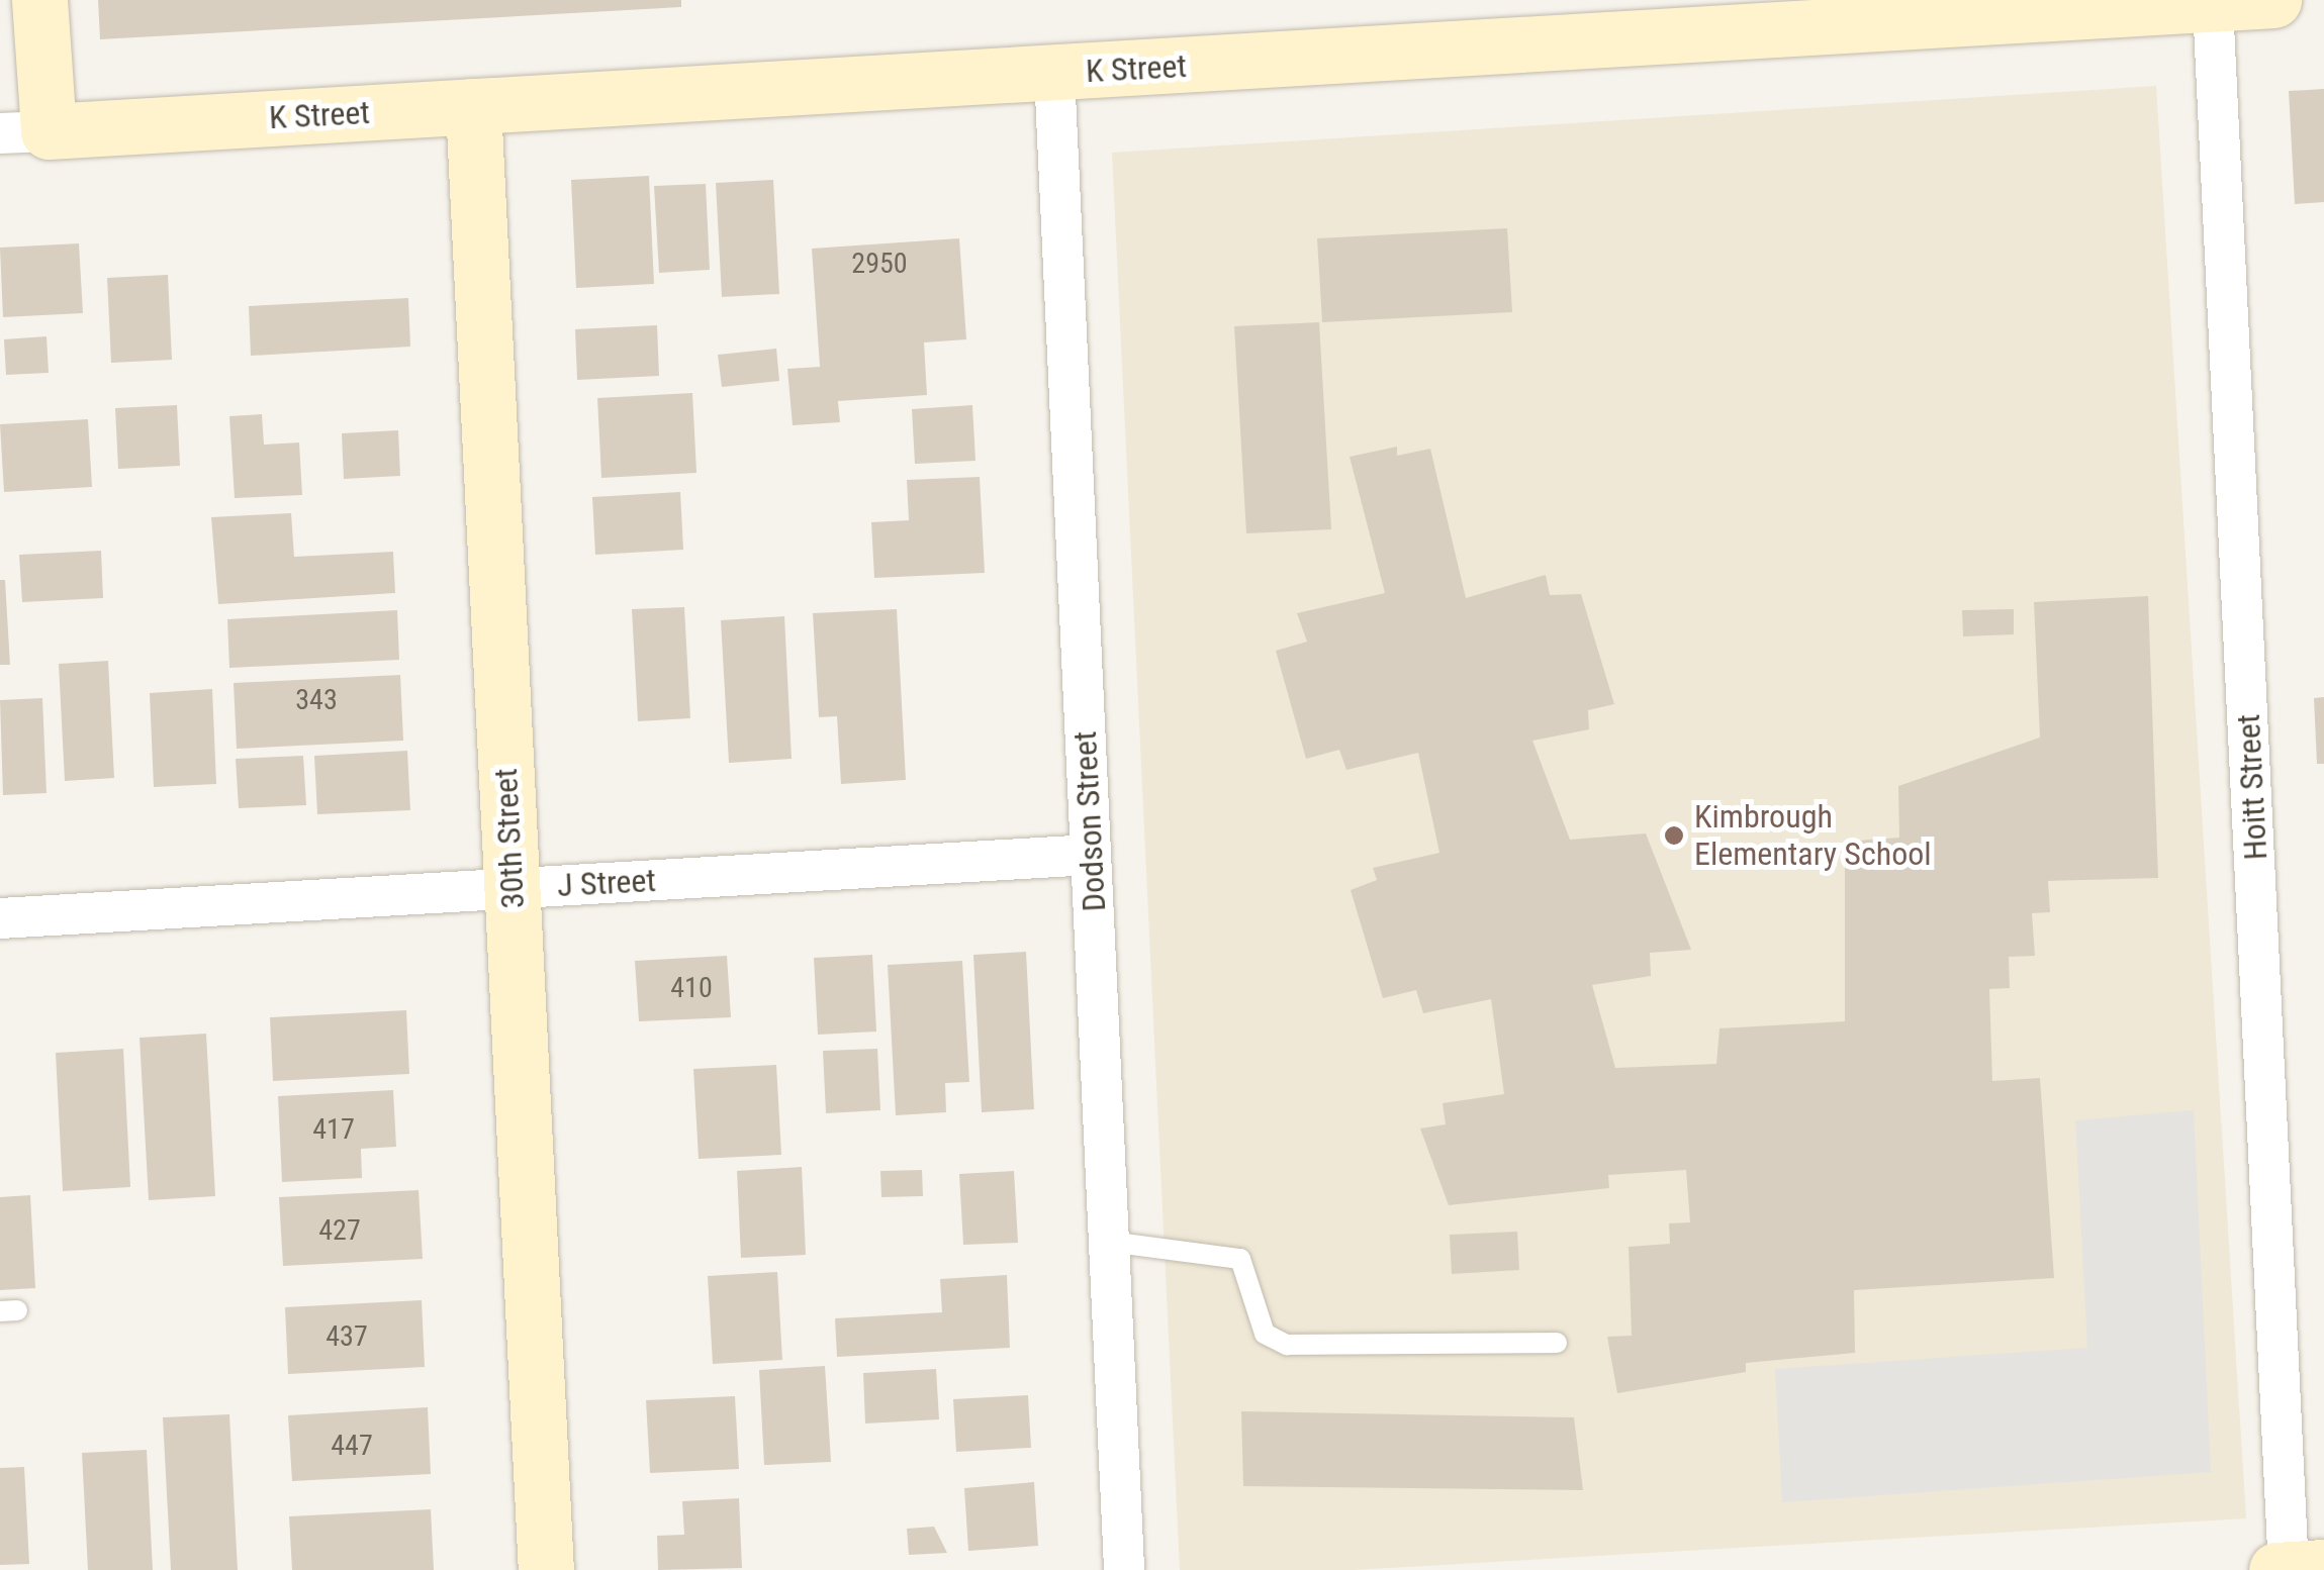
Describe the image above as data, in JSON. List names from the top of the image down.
{
  "streets": {
    "street": [
      "K Street",
      "Hoitt Street",
      "Dodson Street",
      "30th Street",
      "J Street"
    ]
  },
  "crossings": [
    ["K Street", "Hoitt Street"],
    ["K Street", "Dodson Street"],
    ["K Street", "30th Street"],
    ["Dodson Street", "J Street"],
    ["30th Street", "J Street"]
  ],
  "places": ["Kimbrough Elementary School"],
  "house_numbers": [
    "2950",
    "343",
    "410",
    "417",
    "427",
    "437",
    "447"
  ]
}
